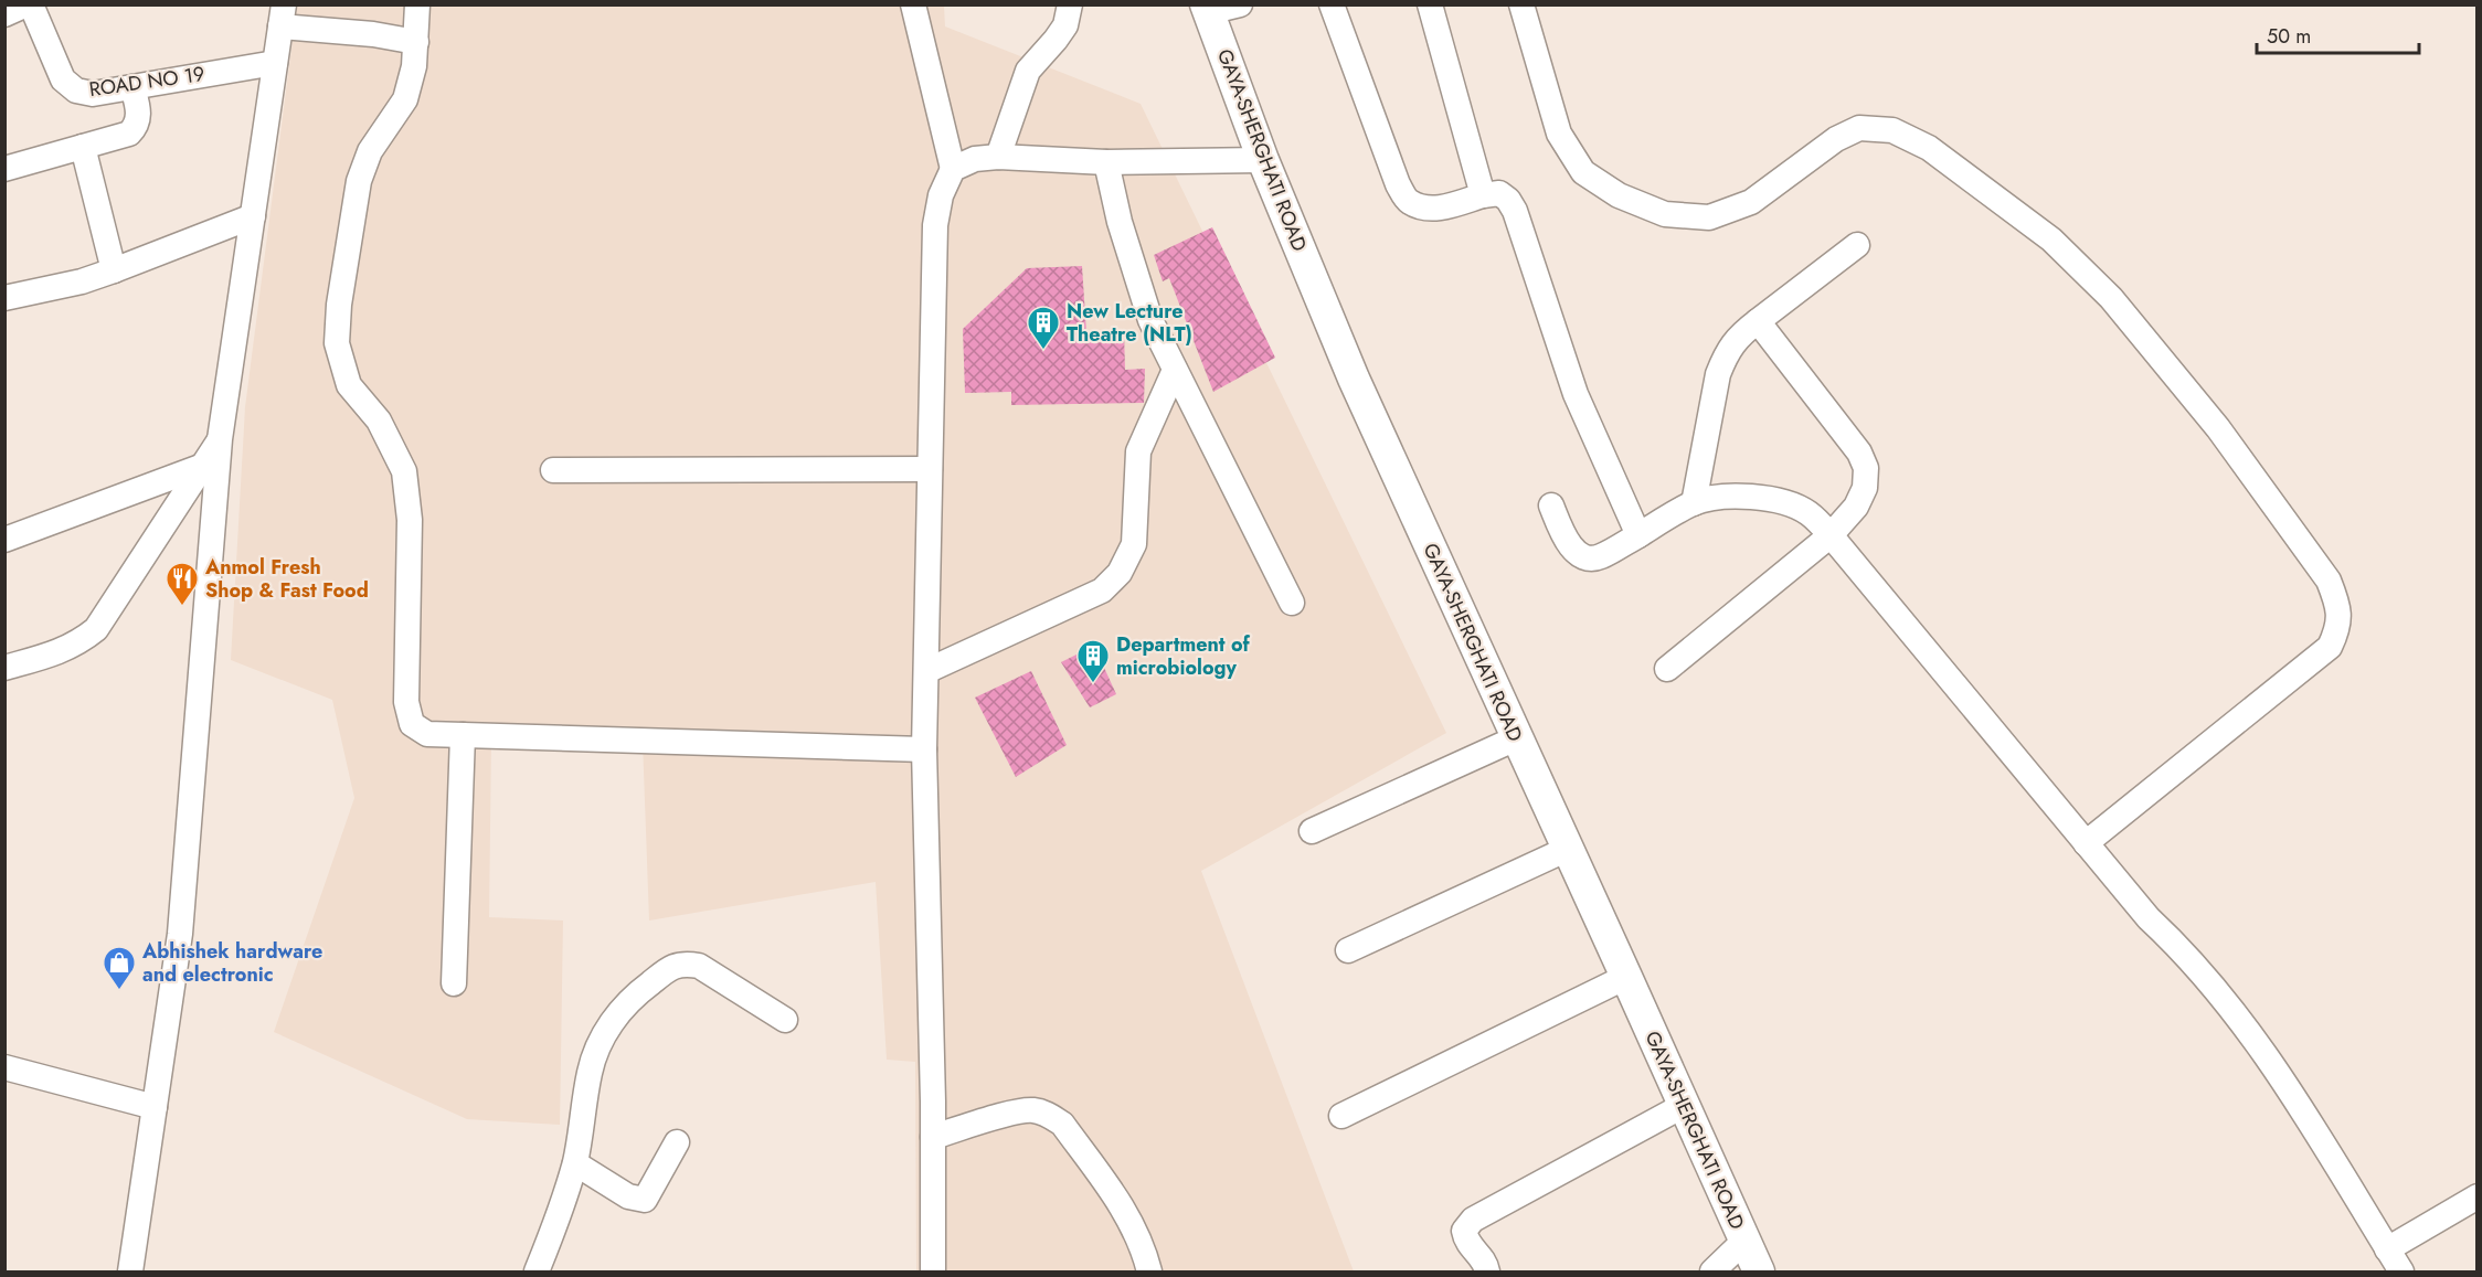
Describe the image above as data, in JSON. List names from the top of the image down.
{
  "streets": {
    "main road": ["GAYA-SHERGHATI ROAD"],
    "street": ["ROAD NO 19"]
  },
  "places": {
    "building": ["New Lecture Theatre (NLT)", "Department of microbiology"],
    "restaurant": ["Anmol Fresh Shop & Fast Food"],
    "shop": ["Abhishek hardware and electronic"]
  },
  "scale_bar": "50 m"
}
